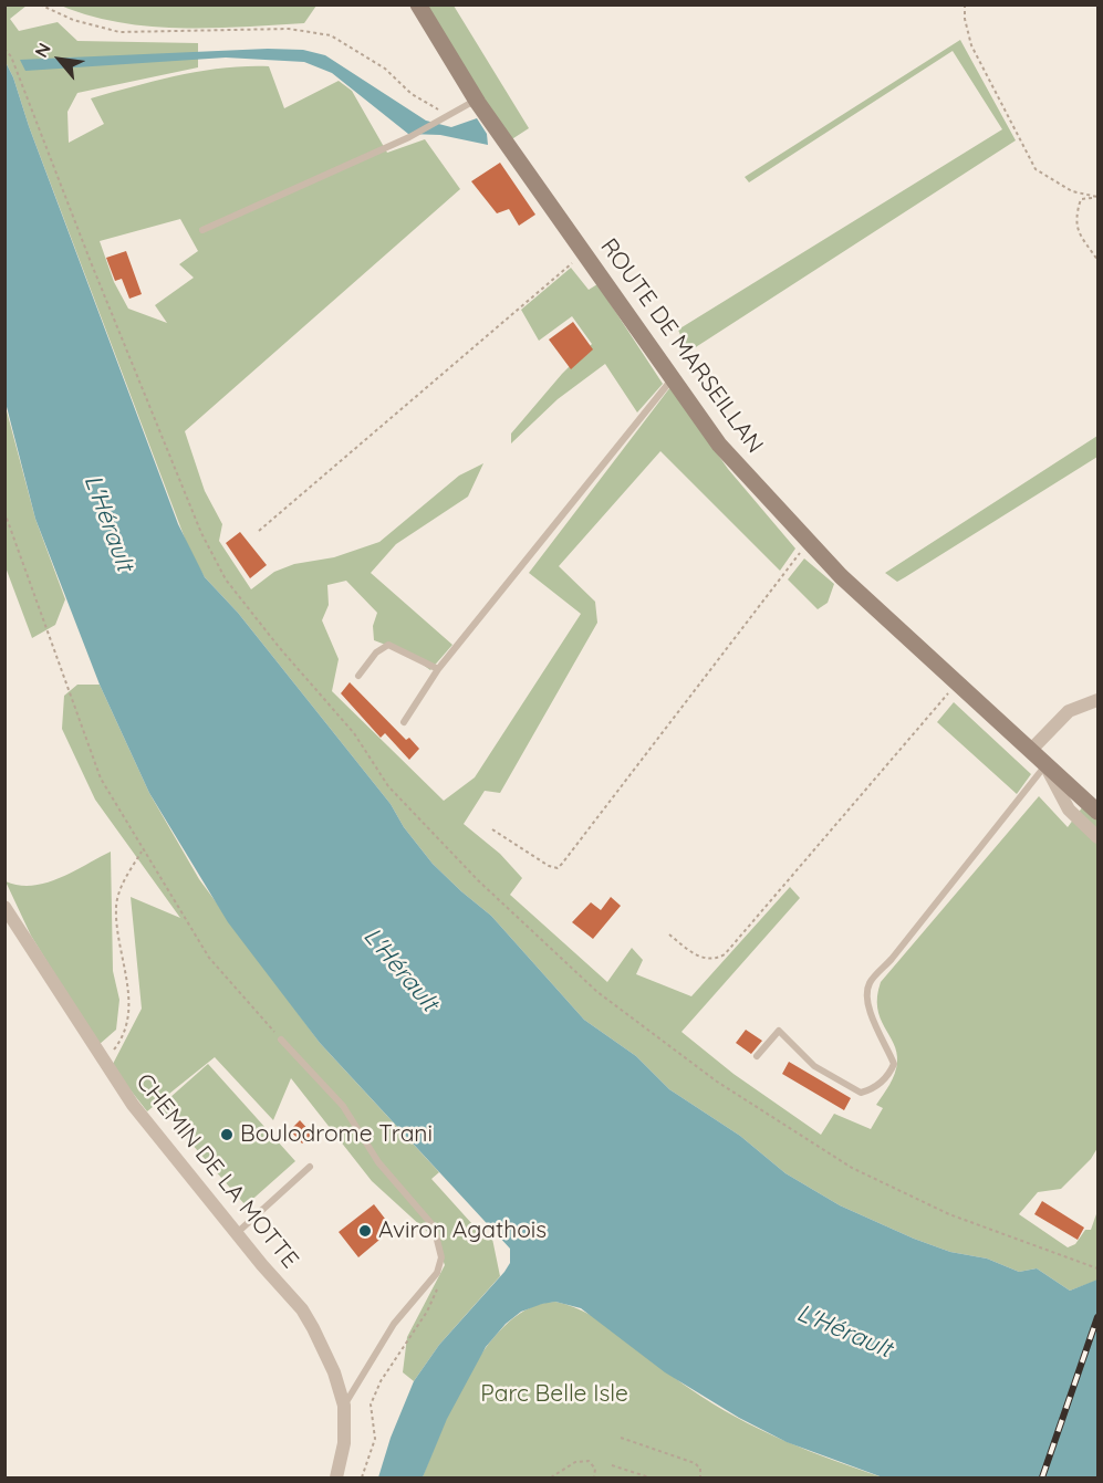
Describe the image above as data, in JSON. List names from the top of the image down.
{
  "streets": {
    "main road": ["ROUTE DE MARSEILLAN"],
    "street": ["CHEMIN DE LA MOTTE"]
  },
  "water": ["L'Hérault"],
  "parks": ["Parc Belle Isle"],
  "places": ["Boulodrome Trani", "Aviron Agathois"],
  "north": "top left"
}
